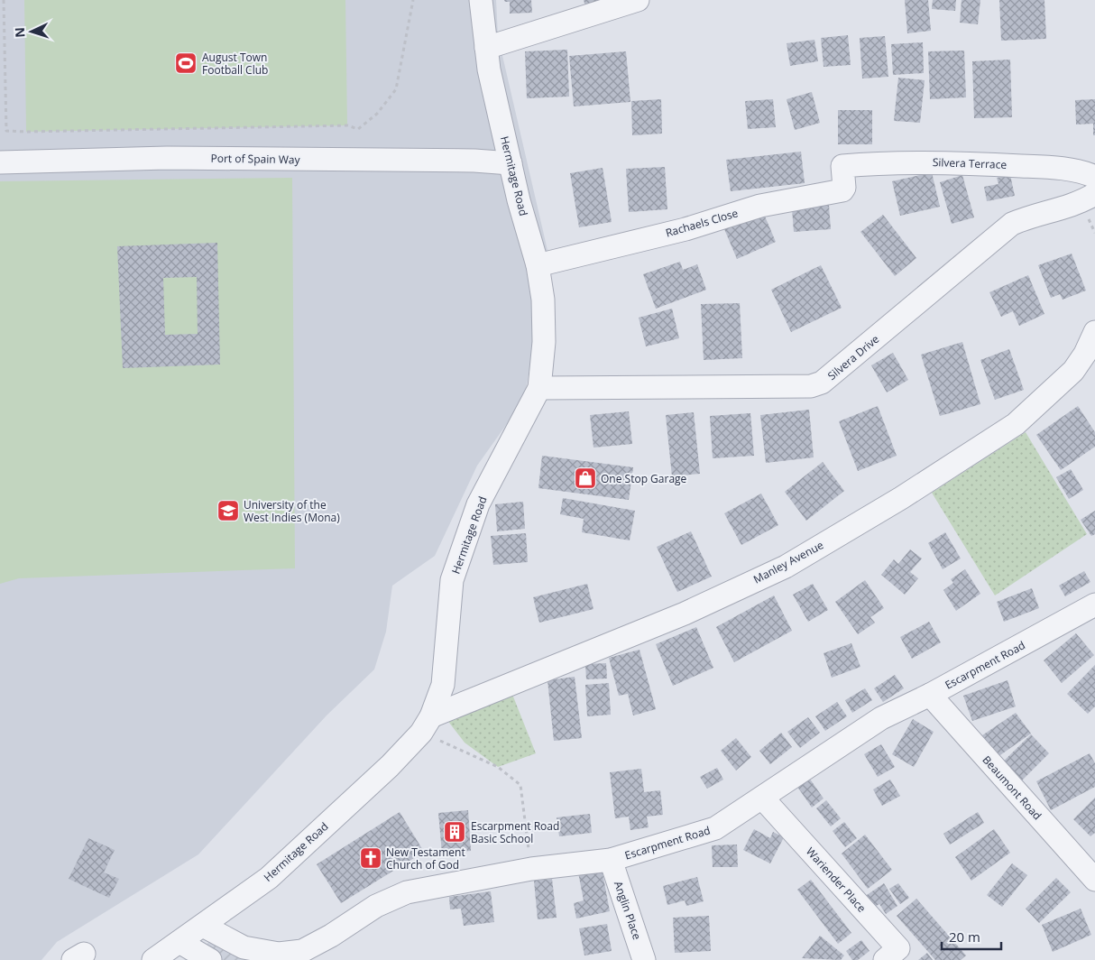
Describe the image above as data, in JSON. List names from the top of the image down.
{
  "streets": {
    "street": [
      "Port of Spain Way",
      "Silvera Terrace",
      "Hermitage Road",
      "Rachaels Close",
      "Silvera Drive",
      "Manley Avenue",
      "Escarpment Road",
      "Beaumont Road",
      "Wariender Place",
      "Anglin Place"
    ]
  },
  "crossings": [
    ["Port of Spain Way", "Hermitage Road"],
    ["Silvera Terrace", "Rachaels Close"],
    ["Hermitage Road", "Rachaels Close"],
    ["Hermitage Road", "Silvera Drive"],
    ["Hermitage Road", "Manley Avenue"],
    ["Hermitage Road", "Escarpment Road"],
    ["Escarpment Road", "Beaumont Road"],
    ["Escarpment Road", "Wariender Place"],
    ["Escarpment Road", "Anglin Place"]
  ],
  "places": {
    "sports": ["August Town Football Club"],
    "shop": ["One Stop Garage"],
    "school or university": ["University of the West Indies (Mona)"],
    "building": ["Escarpment Road Basic School"],
    "church": ["New Testament Church of God"]
  },
  "scale_bar": "20 m",
  "north": "left"
}
